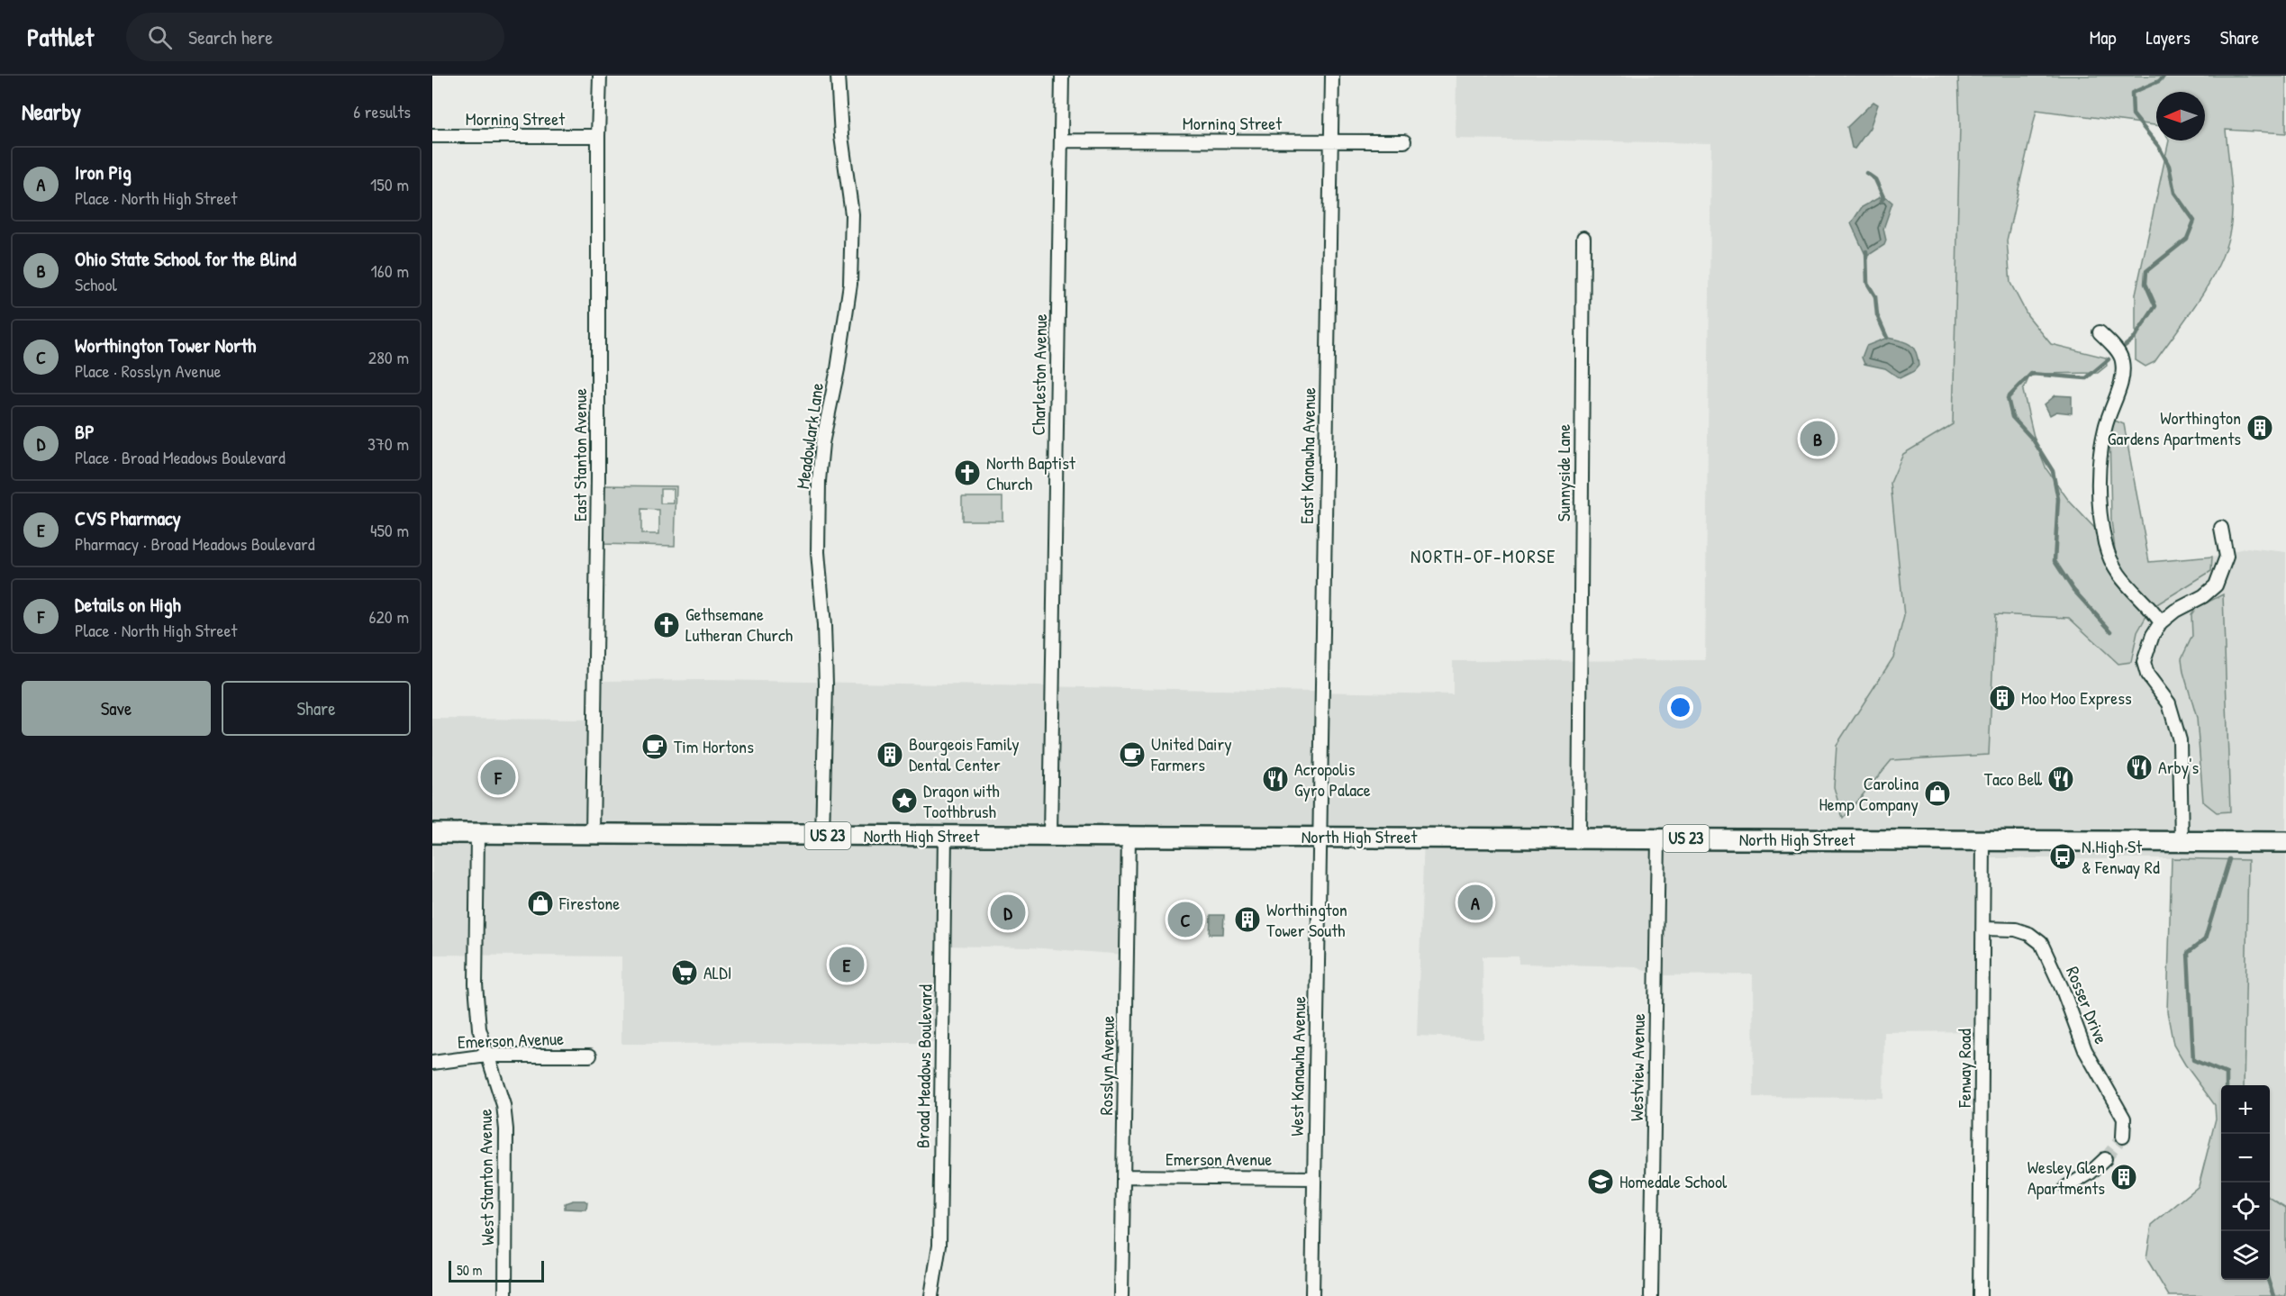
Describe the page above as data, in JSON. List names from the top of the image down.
{
  "streets": {
    "main road": ["US 23", "North High Street"],
    "street": [
      "Morning Street",
      "Charleston Avenue",
      "Meadowlark Lane",
      "East Stanton Avenue",
      "East Kanawha Avenue",
      "Sunnyside Lane",
      "Rosser Drive",
      "Emerson Avenue",
      "Rosslyn Avenue",
      "Broad Meadows Boulevard",
      "West Kanawha Avenue",
      "Westview Avenue",
      "Fenway Road",
      "West Stanton Avenue"
    ]
  },
  "crossings": [
    ["Morning Street", "Charleston Avenue"],
    ["Morning Street", "East Stanton Avenue"],
    ["Morning Street", "East Kanawha Avenue"],
    ["Charleston Avenue", "North High Street"],
    ["Meadowlark Lane", "North High Street"],
    ["East Stanton Avenue", "North High Street"],
    ["East Kanawha Avenue", "North High Street"],
    ["East Kanawha Avenue", "West Kanawha Avenue"],
    ["Sunnyside Lane", "North High Street"],
    ["North High Street", "Rosslyn Avenue"],
    ["North High Street", "Broad Meadows Boulevard"],
    ["North High Street", "West Kanawha Avenue"],
    ["North High Street", "Westview Avenue"],
    ["North High Street", "Fenway Road"],
    ["North High Street", "West Stanton Avenue"],
    ["Rosser Drive", "Fenway Road"],
    ["Emerson Avenue", "Rosslyn Avenue"],
    ["Emerson Avenue", "West Kanawha Avenue"],
    ["Emerson Avenue", "West Stanton Avenue"]
  ],
  "districts": ["NORTH-OF-MORSE"],
  "places": {
    "building": [
      "Worthington Gardens Apartments",
      "Moo Moo Express",
      "Bourgeois Family Dental Center",
      "Worthington Tower South",
      "Wesley Glen Apartments"
    ],
    "church": ["North Baptist Church", "Gethsemane Lutheran Church"],
    "cafe": ["Tim Hortons", "United Dairy Farmers"],
    "restaurant": ["Arby's", "Acropolis Gyro Palace", "Taco Bell"],
    "shop": ["Carolina Hemp Company", "Firestone"],
    "place": ["Dragon with Toothbrush"],
    "bus stop": ["N High St & Fenway Rd"],
    "supermarket": ["ALDI"],
    "school or university": ["Homedale School"]
  },
  "scale_bar": "50 m",
  "north": "left",
  "page": {
    "header": "Pathlet",
    "search": "Search here",
    "nav": ["Map", "Layers", "Share"],
    "heading": ["Nearby", "6 results"],
    "list": [
      {
        "mark": "A",
        "name": "Iron Pig",
        "note": "Place · North High Street",
        "value": "150 m"
      },
      {
        "mark": "B",
        "name": "Ohio State School for the Blind",
        "note": "School",
        "value": "160 m"
      },
      {
        "mark": "C",
        "name": "Worthington Tower North",
        "note": "Place · Rosslyn Avenue",
        "value": "280 m"
      },
      {
        "mark": "D",
        "name": "BP",
        "note": "Place · Broad Meadows Boulevard",
        "value": "370 m"
      },
      {
        "mark": "E",
        "name": "CVS Pharmacy",
        "note": "Pharmacy · Broad Meadows Boulevard",
        "value": "450 m"
      },
      {
        "mark": "F",
        "name": "Details on High",
        "note": "Place · North High Street",
        "value": "620 m"
      }
    ],
    "pins": [
      "B",
      "F",
      "A",
      "D",
      "C",
      "E"
    ],
    "buttons": ["Save", "Share"],
    "map_buttons": ["+", "−"],
    "scale": "50 m"
  }
}
